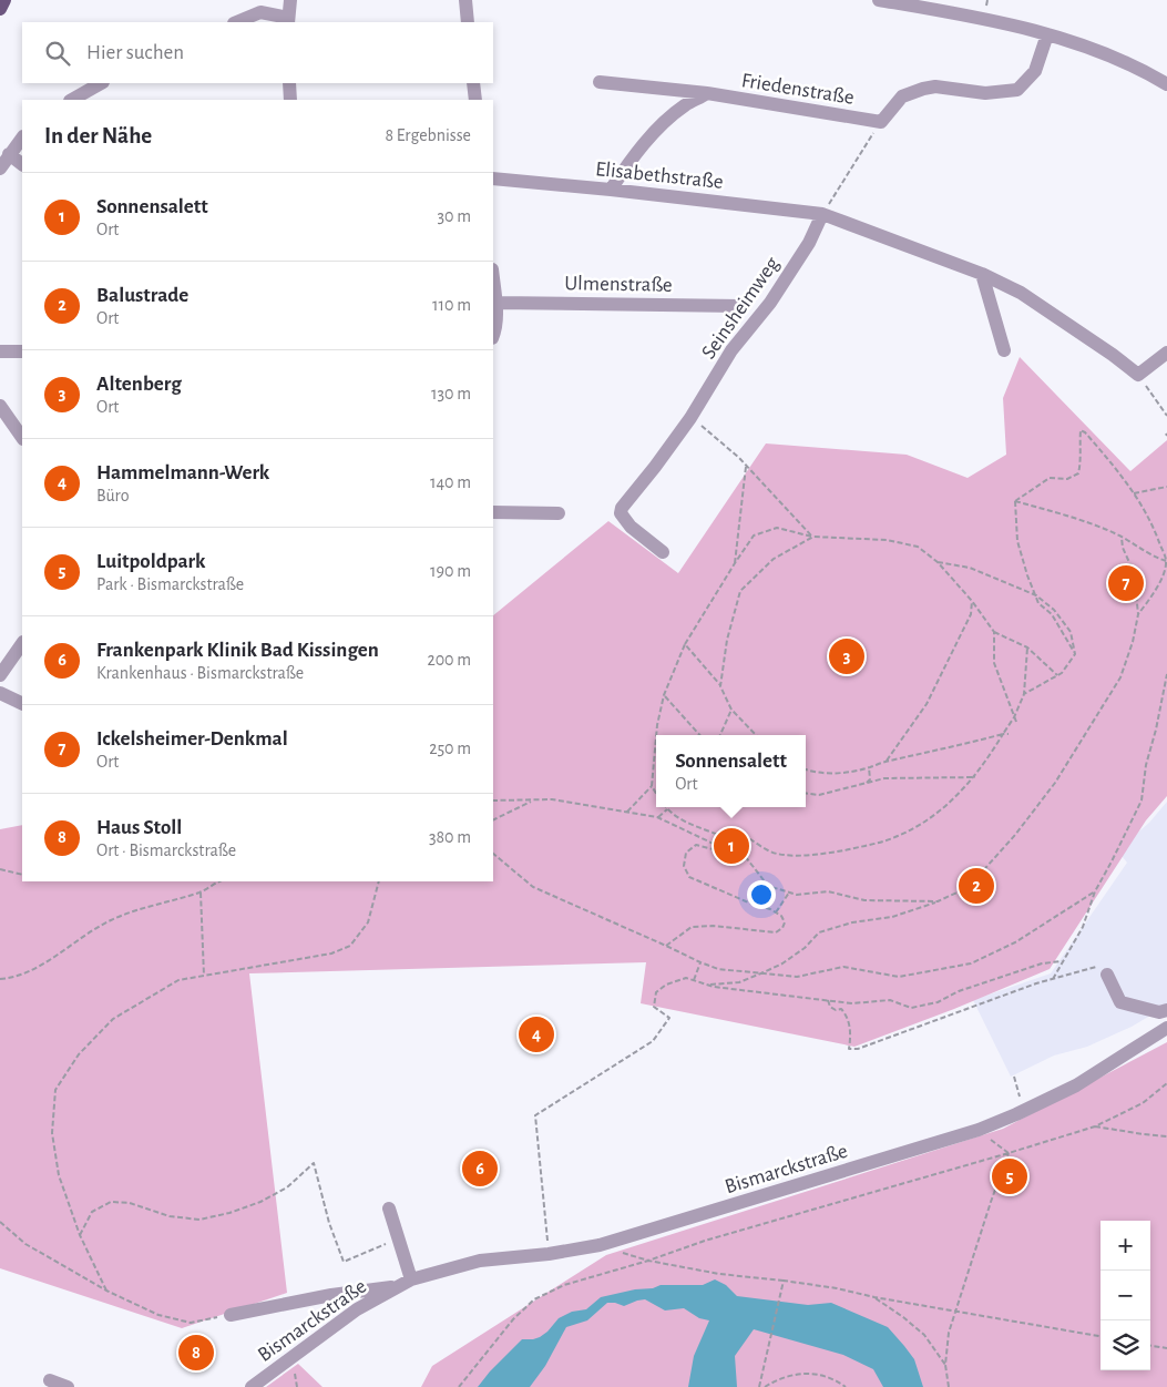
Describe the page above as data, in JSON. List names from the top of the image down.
{
  "streets": {
    "street": [
      "Friedenstraße",
      "Elisabethstraße",
      "Ulmenstraße",
      "Seinsheimweg",
      "Bismarckstraße"
    ]
  },
  "crossings": [
    ["Elisabethstraße", "Seinsheimweg"]
  ],
  "page": {
    "search": "Hier suchen",
    "heading": ["In der Nähe", "8 Ergebnisse"],
    "list": [
      {
        "mark": "1",
        "name": "Sonnensalett",
        "note": "Ort",
        "value": "30 m"
      },
      {
        "mark": "2",
        "name": "Balustrade",
        "note": "Ort",
        "value": "110 m"
      },
      {
        "mark": "3",
        "name": "Altenberg",
        "note": "Ort",
        "value": "130 m"
      },
      {
        "mark": "4",
        "name": "Hammelmann-Werk",
        "note": "Büro",
        "value": "140 m"
      },
      {
        "mark": "5",
        "name": "Luitpoldpark",
        "note": "Park · Bismarckstraße",
        "value": "190 m"
      },
      {
        "mark": "6",
        "name": "Frankenpark Klinik Bad Kissingen",
        "note": "Krankenhaus · Bismarckstraße",
        "value": "200 m"
      },
      {
        "mark": "7",
        "name": "Ickelsheimer-Denkmal",
        "note": "Ort",
        "value": "250 m"
      },
      {
        "mark": "8",
        "name": "Haus Stoll",
        "note": "Ort · Bismarckstraße",
        "value": "380 m"
      }
    ],
    "pins": [
      "7",
      "3",
      "1",
      "2",
      "4",
      "6",
      "5",
      "8"
    ],
    "popup": ["Sonnensalett", "Ort"],
    "map_buttons": ["+", "−"]
  }
}
